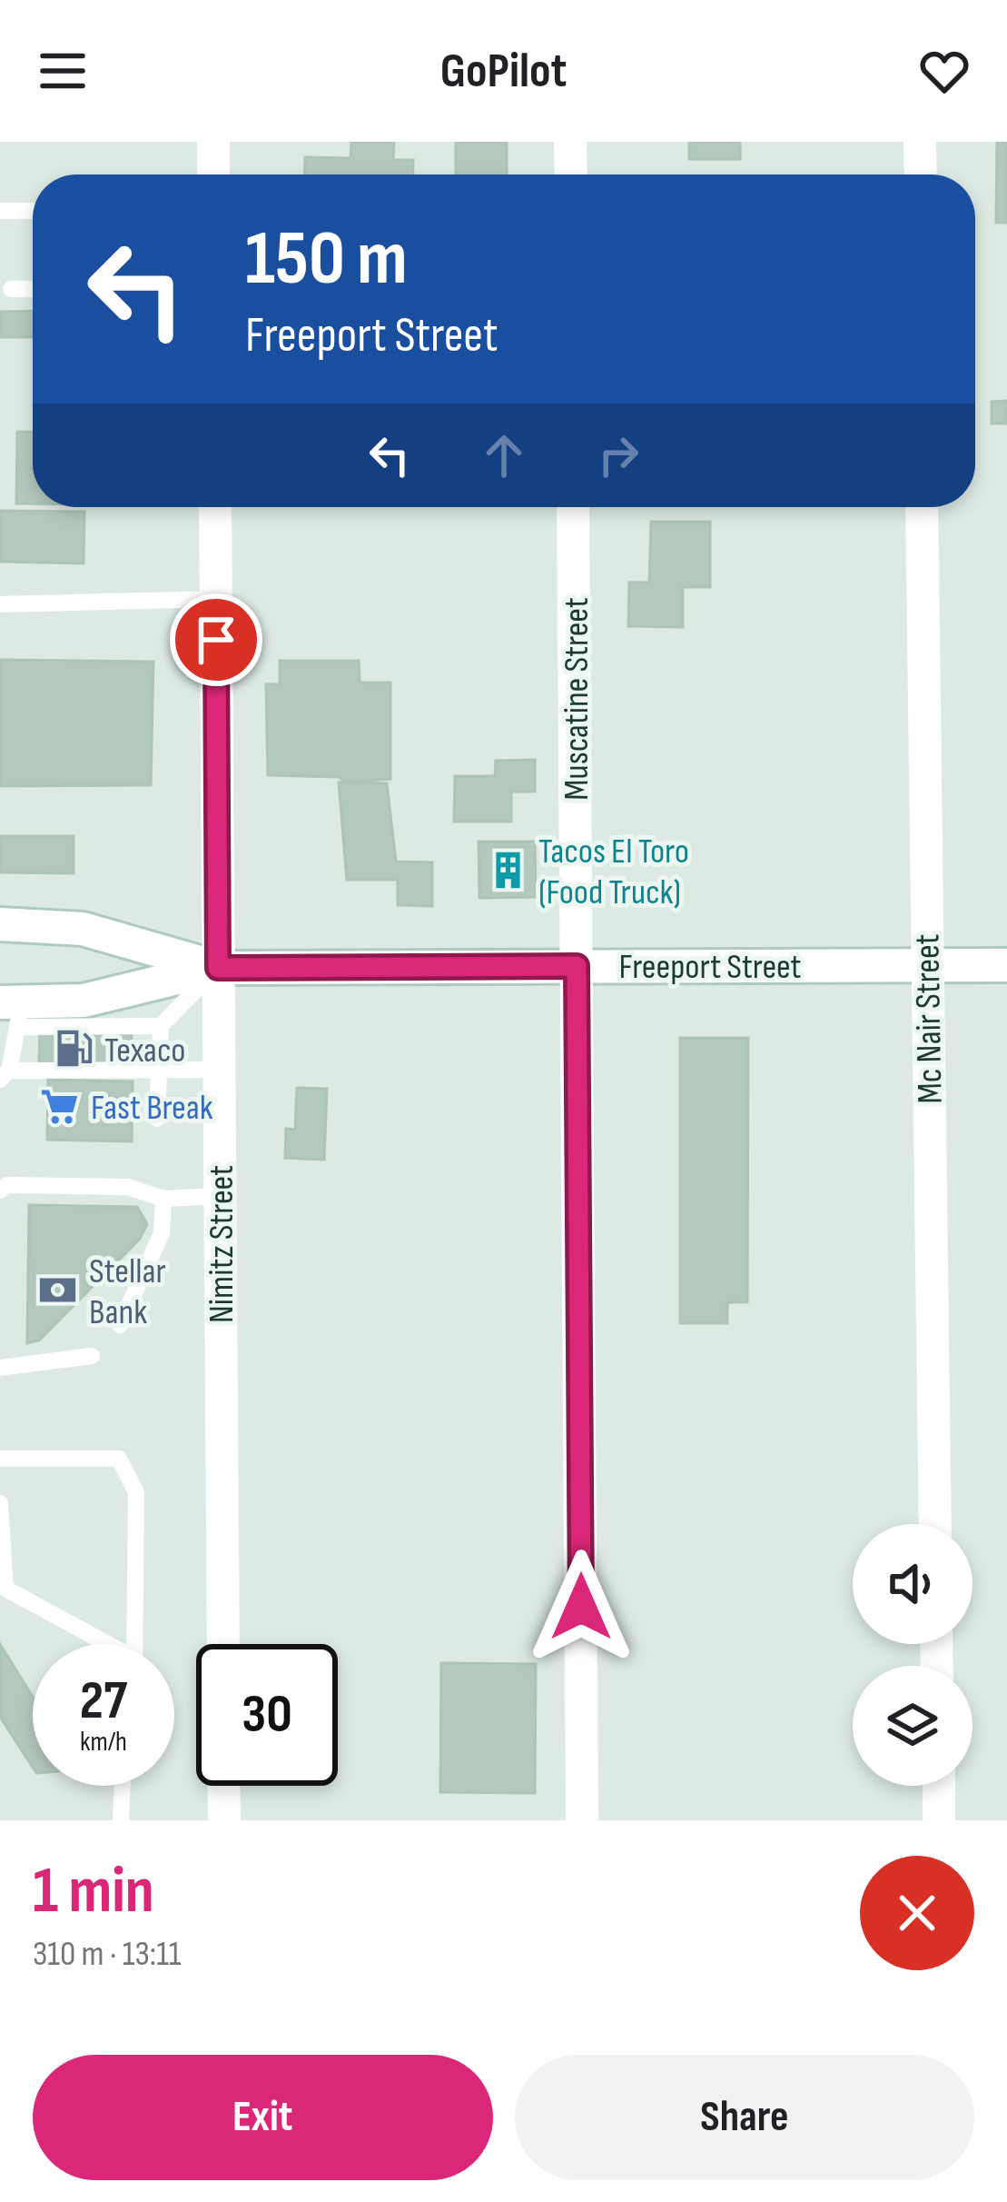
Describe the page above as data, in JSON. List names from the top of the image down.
{
  "streets": {
    "street": [
      "Muscatine Street",
      "Freeport Street",
      "Mc Nair Street",
      "Nimitz Street"
    ]
  },
  "crossings": [
    ["Muscatine Street", "Freeport Street"],
    ["Freeport Street", "Mc Nair Street"],
    ["Freeport Street", "Nimitz Street"]
  ],
  "places": {
    "building": ["Tacos El Toro (Food Truck)"],
    "fuel station": ["Texaco"],
    "supermarket": ["Fast Break"],
    "bank": ["Stellar Bank"]
  },
  "page": {
    "header": "GoPilot",
    "turn": ["150 m", "Freeport Street"],
    "speed": "27 km/h",
    "limit": "30",
    "heading": ["1 min", "310 m · 13:11"],
    "buttons": ["Exit", "Share"]
  }
}
